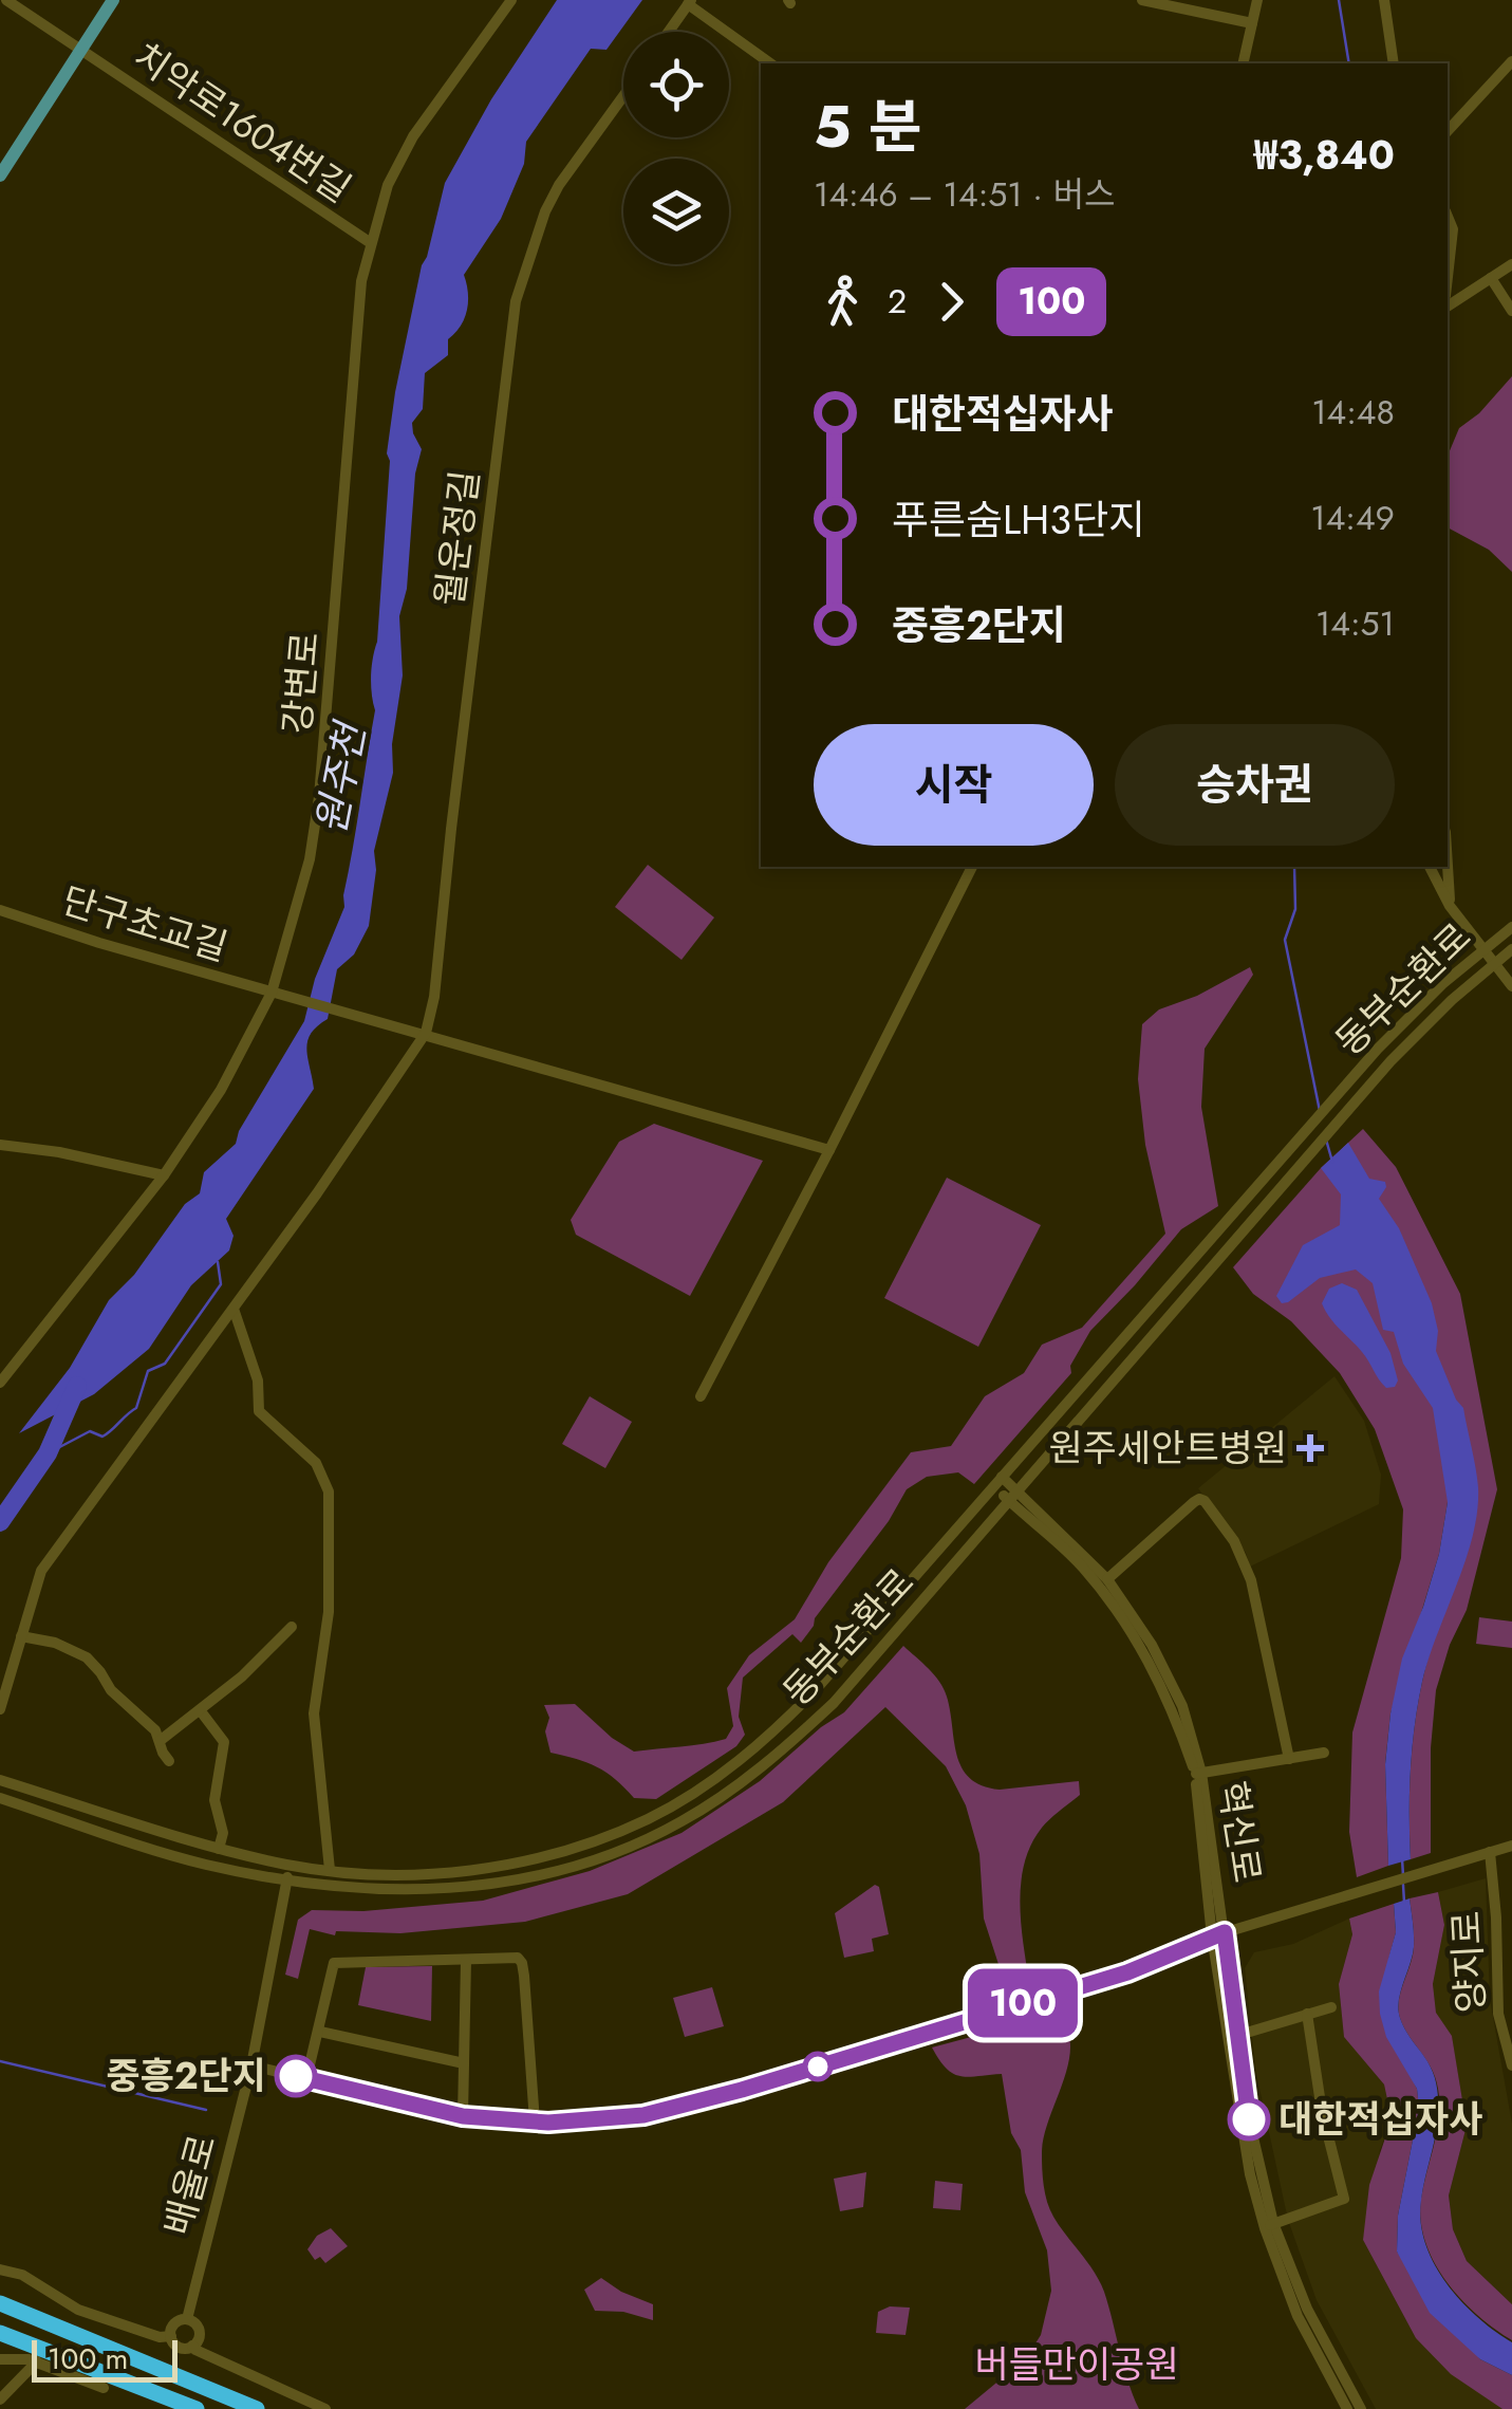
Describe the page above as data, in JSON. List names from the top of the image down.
{
  "streets": {
    "street": [
      "치악로1604번길",
      "월운정길",
      "강변로",
      "단구초교길",
      "동부순환로",
      "혁신로",
      "양지로",
      "배울로"
    ]
  },
  "crossings": [
    ["치악로1604번길", "강변로"],
    ["강변로", "단구초교길"],
    ["동부순환로", "혁신로"],
    ["동부순환로", "배울로"]
  ],
  "water": ["원주천"],
  "parks": ["버들만이공원"],
  "places": {
    "health": ["원주세안트병원"],
    "other": ["중흥2단지", "대한적십자사"]
  },
  "lines": ["bus line 100"],
  "scale_bar": "100 m",
  "page": {
    "on_map": "100",
    "heading": ["5 분", "14:46 – 14:51 · 버스", "₩3,840"],
    "legs": ["2", "100"],
    "list": [
      {
        "name": "대한적십자사",
        "value": "14:48"
      },
      {
        "name": "푸른숨LH3단지",
        "value": "14:49"
      },
      {
        "name": "중흥2단지",
        "value": "14:51"
      }
    ],
    "buttons": ["시작", "승차권"],
    "scale": "100 m"
  }
}
